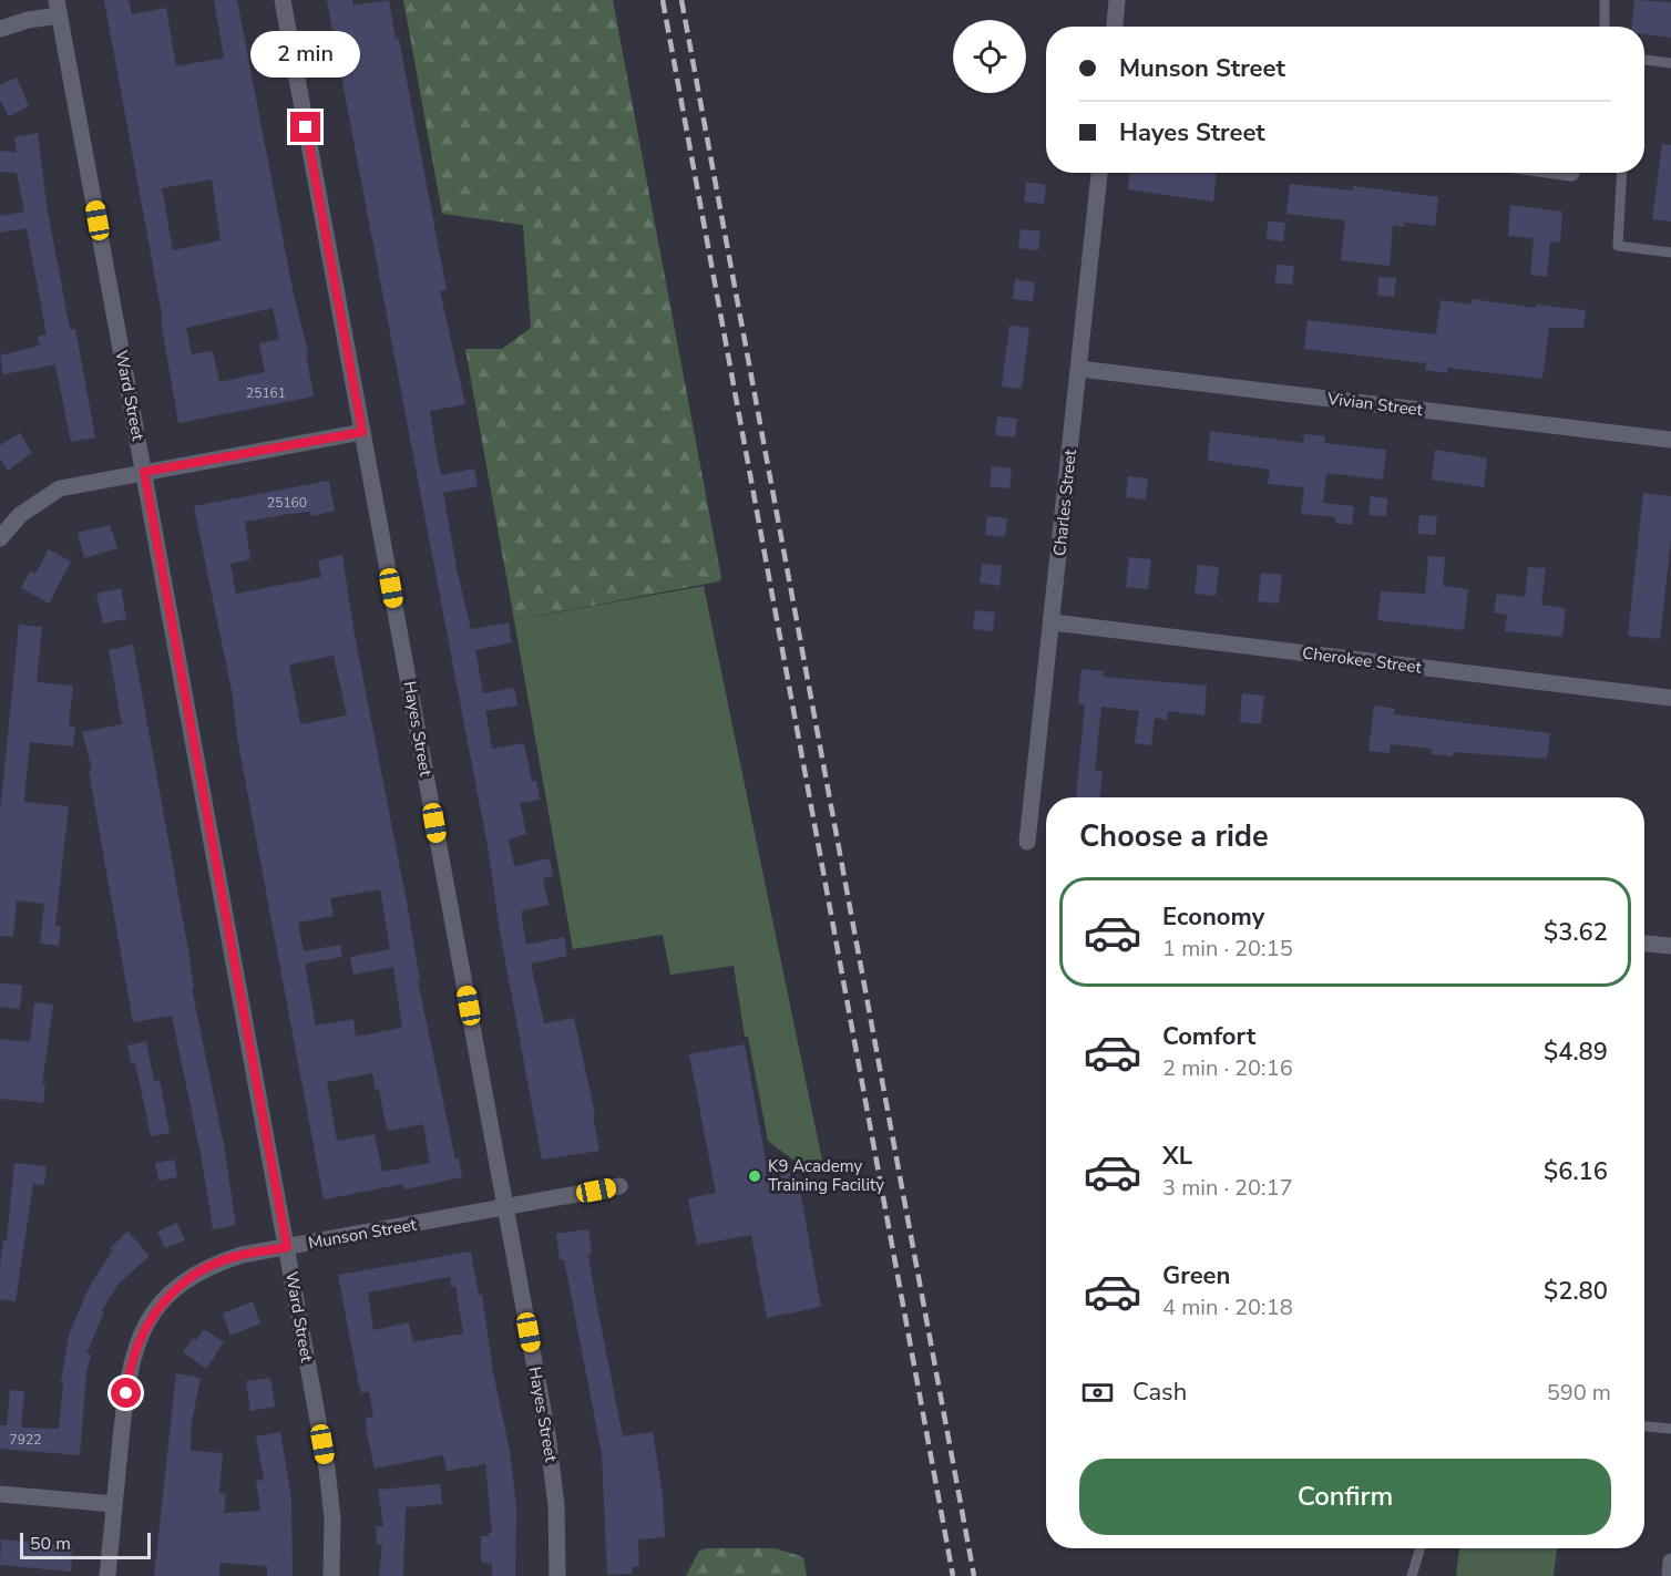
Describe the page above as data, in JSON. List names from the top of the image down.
{
  "streets": {
    "street": [
      "Ward Street",
      "Vivian Street",
      "Charles Street",
      "Cherokee Street",
      "Hayes Street",
      "Munson Street"
    ]
  },
  "crossings": [
    ["Ward Street", "Munson Street"],
    ["Vivian Street", "Charles Street"],
    ["Charles Street", "Cherokee Street"],
    ["Hayes Street", "Munson Street"]
  ],
  "places": ["K9 Academy Training Facility"],
  "house_numbers": ["25161", "25160", "7922"],
  "scale_bar": "50 m",
  "page": {
    "banner": ["Munson Street", "Hayes Street"],
    "bubble": "2 min",
    "heading": "Choose a ride",
    "list": [
      {
        "name": "Economy",
        "note": "1 min · 20:15",
        "value": "$3.62"
      },
      {
        "name": "Comfort",
        "note": "2 min · 20:16",
        "value": "$4.89"
      },
      {
        "name": "XL",
        "note": "3 min · 20:17",
        "value": "$6.16"
      },
      {
        "name": "Green",
        "note": "4 min · 20:18",
        "value": "$2.80"
      }
    ],
    "pay": ["Cash", "590 m"],
    "buttons": "Confirm",
    "scale": "50 m"
  }
}
